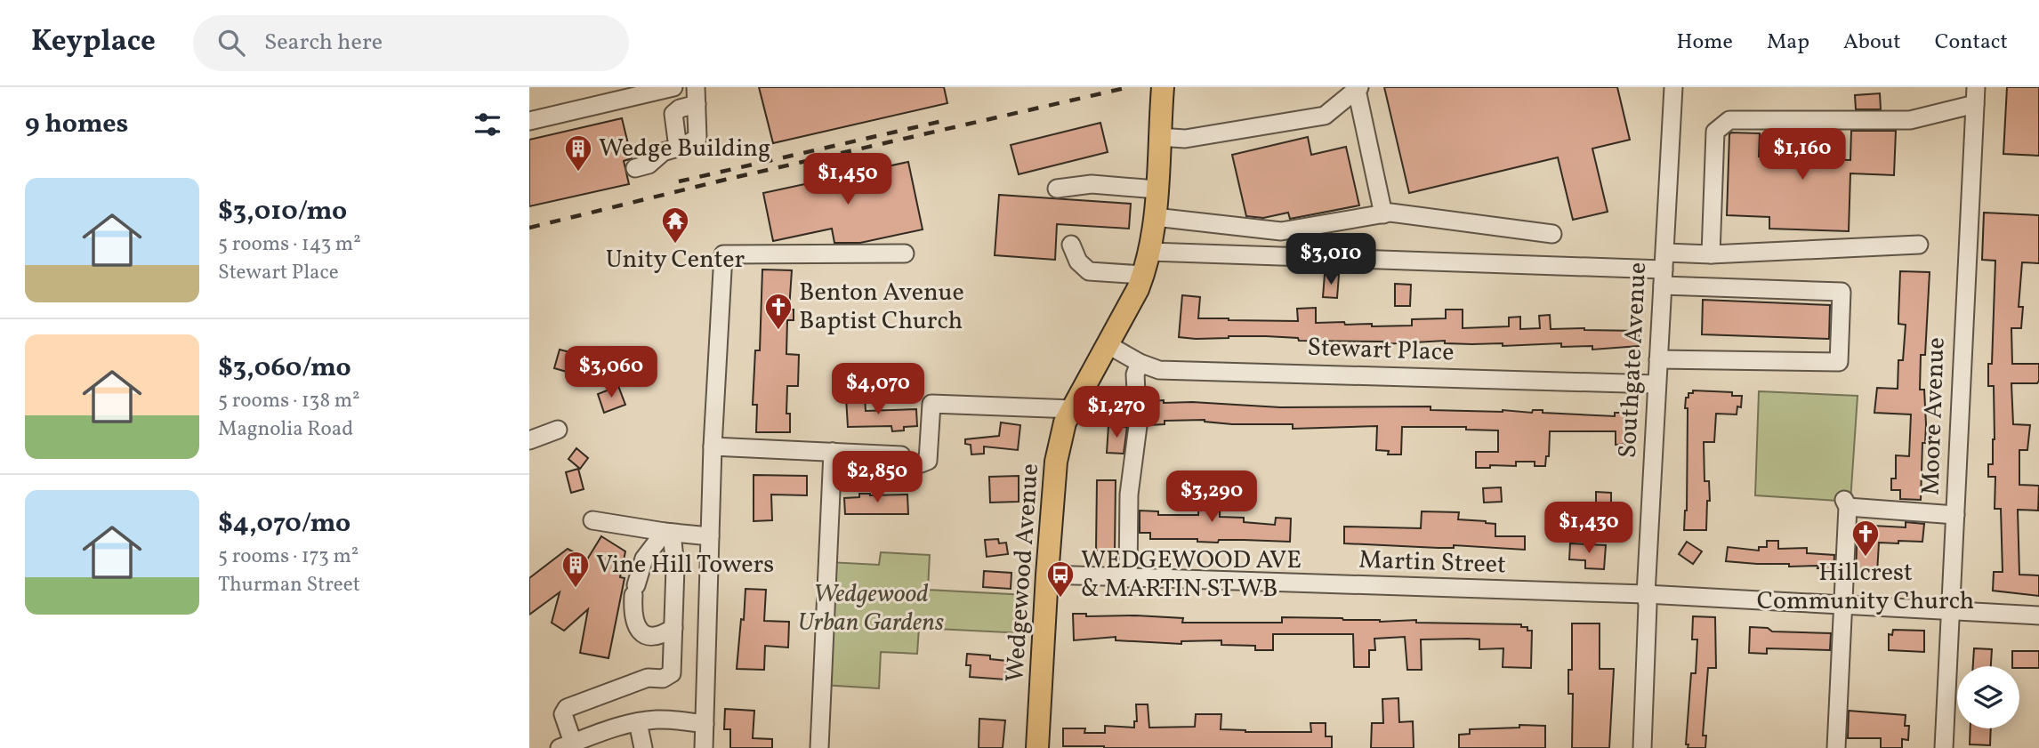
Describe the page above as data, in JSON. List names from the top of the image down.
{
  "streets": {
    "main road": ["Wedgewood Avenue"],
    "street": [
      "Stewart Place",
      "Southgate Avenue",
      "Moore Avenue",
      "Martin Street"
    ]
  },
  "crossings": [
    ["Stewart Place", "Southgate Avenue"],
    ["Stewart Place", "Wedgewood Avenue"],
    ["Southgate Avenue", "Martin Street"],
    ["Moore Avenue", "Martin Street"],
    ["Martin Street", "Wedgewood Avenue"]
  ],
  "parks": ["Wedgewood Urban Gardens"],
  "places": {
    "building": ["Wedge Building", "Vine Hill Towers"],
    "temple": ["Unity Center"],
    "church": ["Benton Avenue Baptist Church", "Hillcrest Community Church"],
    "bus stop": ["WEDGEWOOD AVE & MARTIN ST WB"]
  },
  "page": {
    "header": "Keyplace",
    "search": "Search here",
    "nav": [
      "Home",
      "Map",
      "About",
      "Contact"
    ],
    "heading": "9 homes",
    "price": [
      "$1,160",
      "$1,450",
      "$3,010",
      "$3,060",
      "$4,070",
      "$1,270",
      "$2,850",
      "$3,290",
      "$1,430"
    ],
    "list": [
      {
        "name": "$3,010/mo",
        "note": "5 rooms · 143 m² · Stewart Place"
      },
      {
        "name": "$3,060/mo",
        "note": "5 rooms · 138 m² · Magnolia Road"
      },
      {
        "name": "$4,070/mo",
        "note": "5 rooms · 173 m² · Thurman Street"
      }
    ]
  }
}
